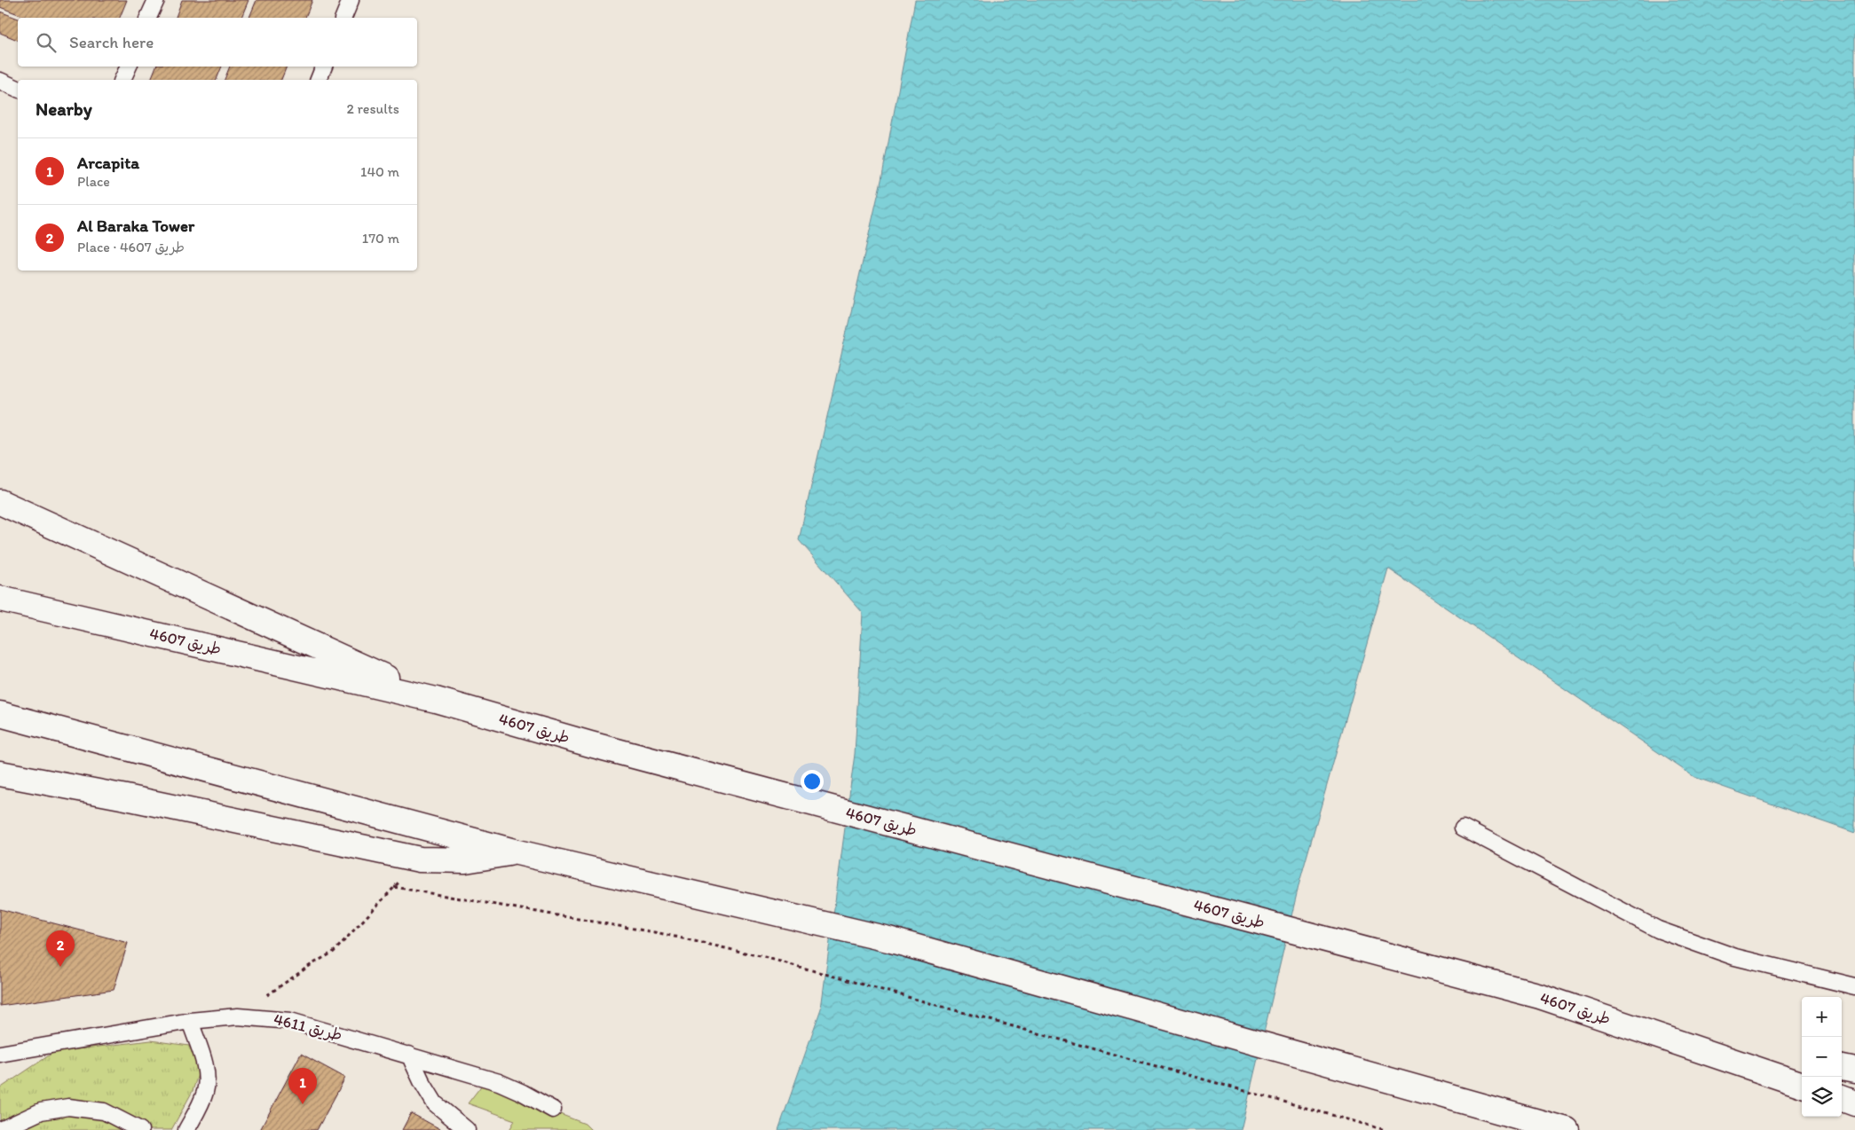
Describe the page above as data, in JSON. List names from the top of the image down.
{
  "streets": {
    "main road": ["طريق 4607"],
    "lane": ["طريق 4611"]
  },
  "page": {
    "search": "Search here",
    "heading": ["Nearby", "2 results"],
    "list": [
      {
        "mark": "1",
        "name": "Arcapita",
        "note": "Place",
        "value": "140 m"
      },
      {
        "mark": "2",
        "name": "Al Baraka Tower",
        "note": "Place · طريق 4607",
        "value": "170 m"
      }
    ],
    "pins": ["2", "1"],
    "map_buttons": ["+", "−"]
  }
}
